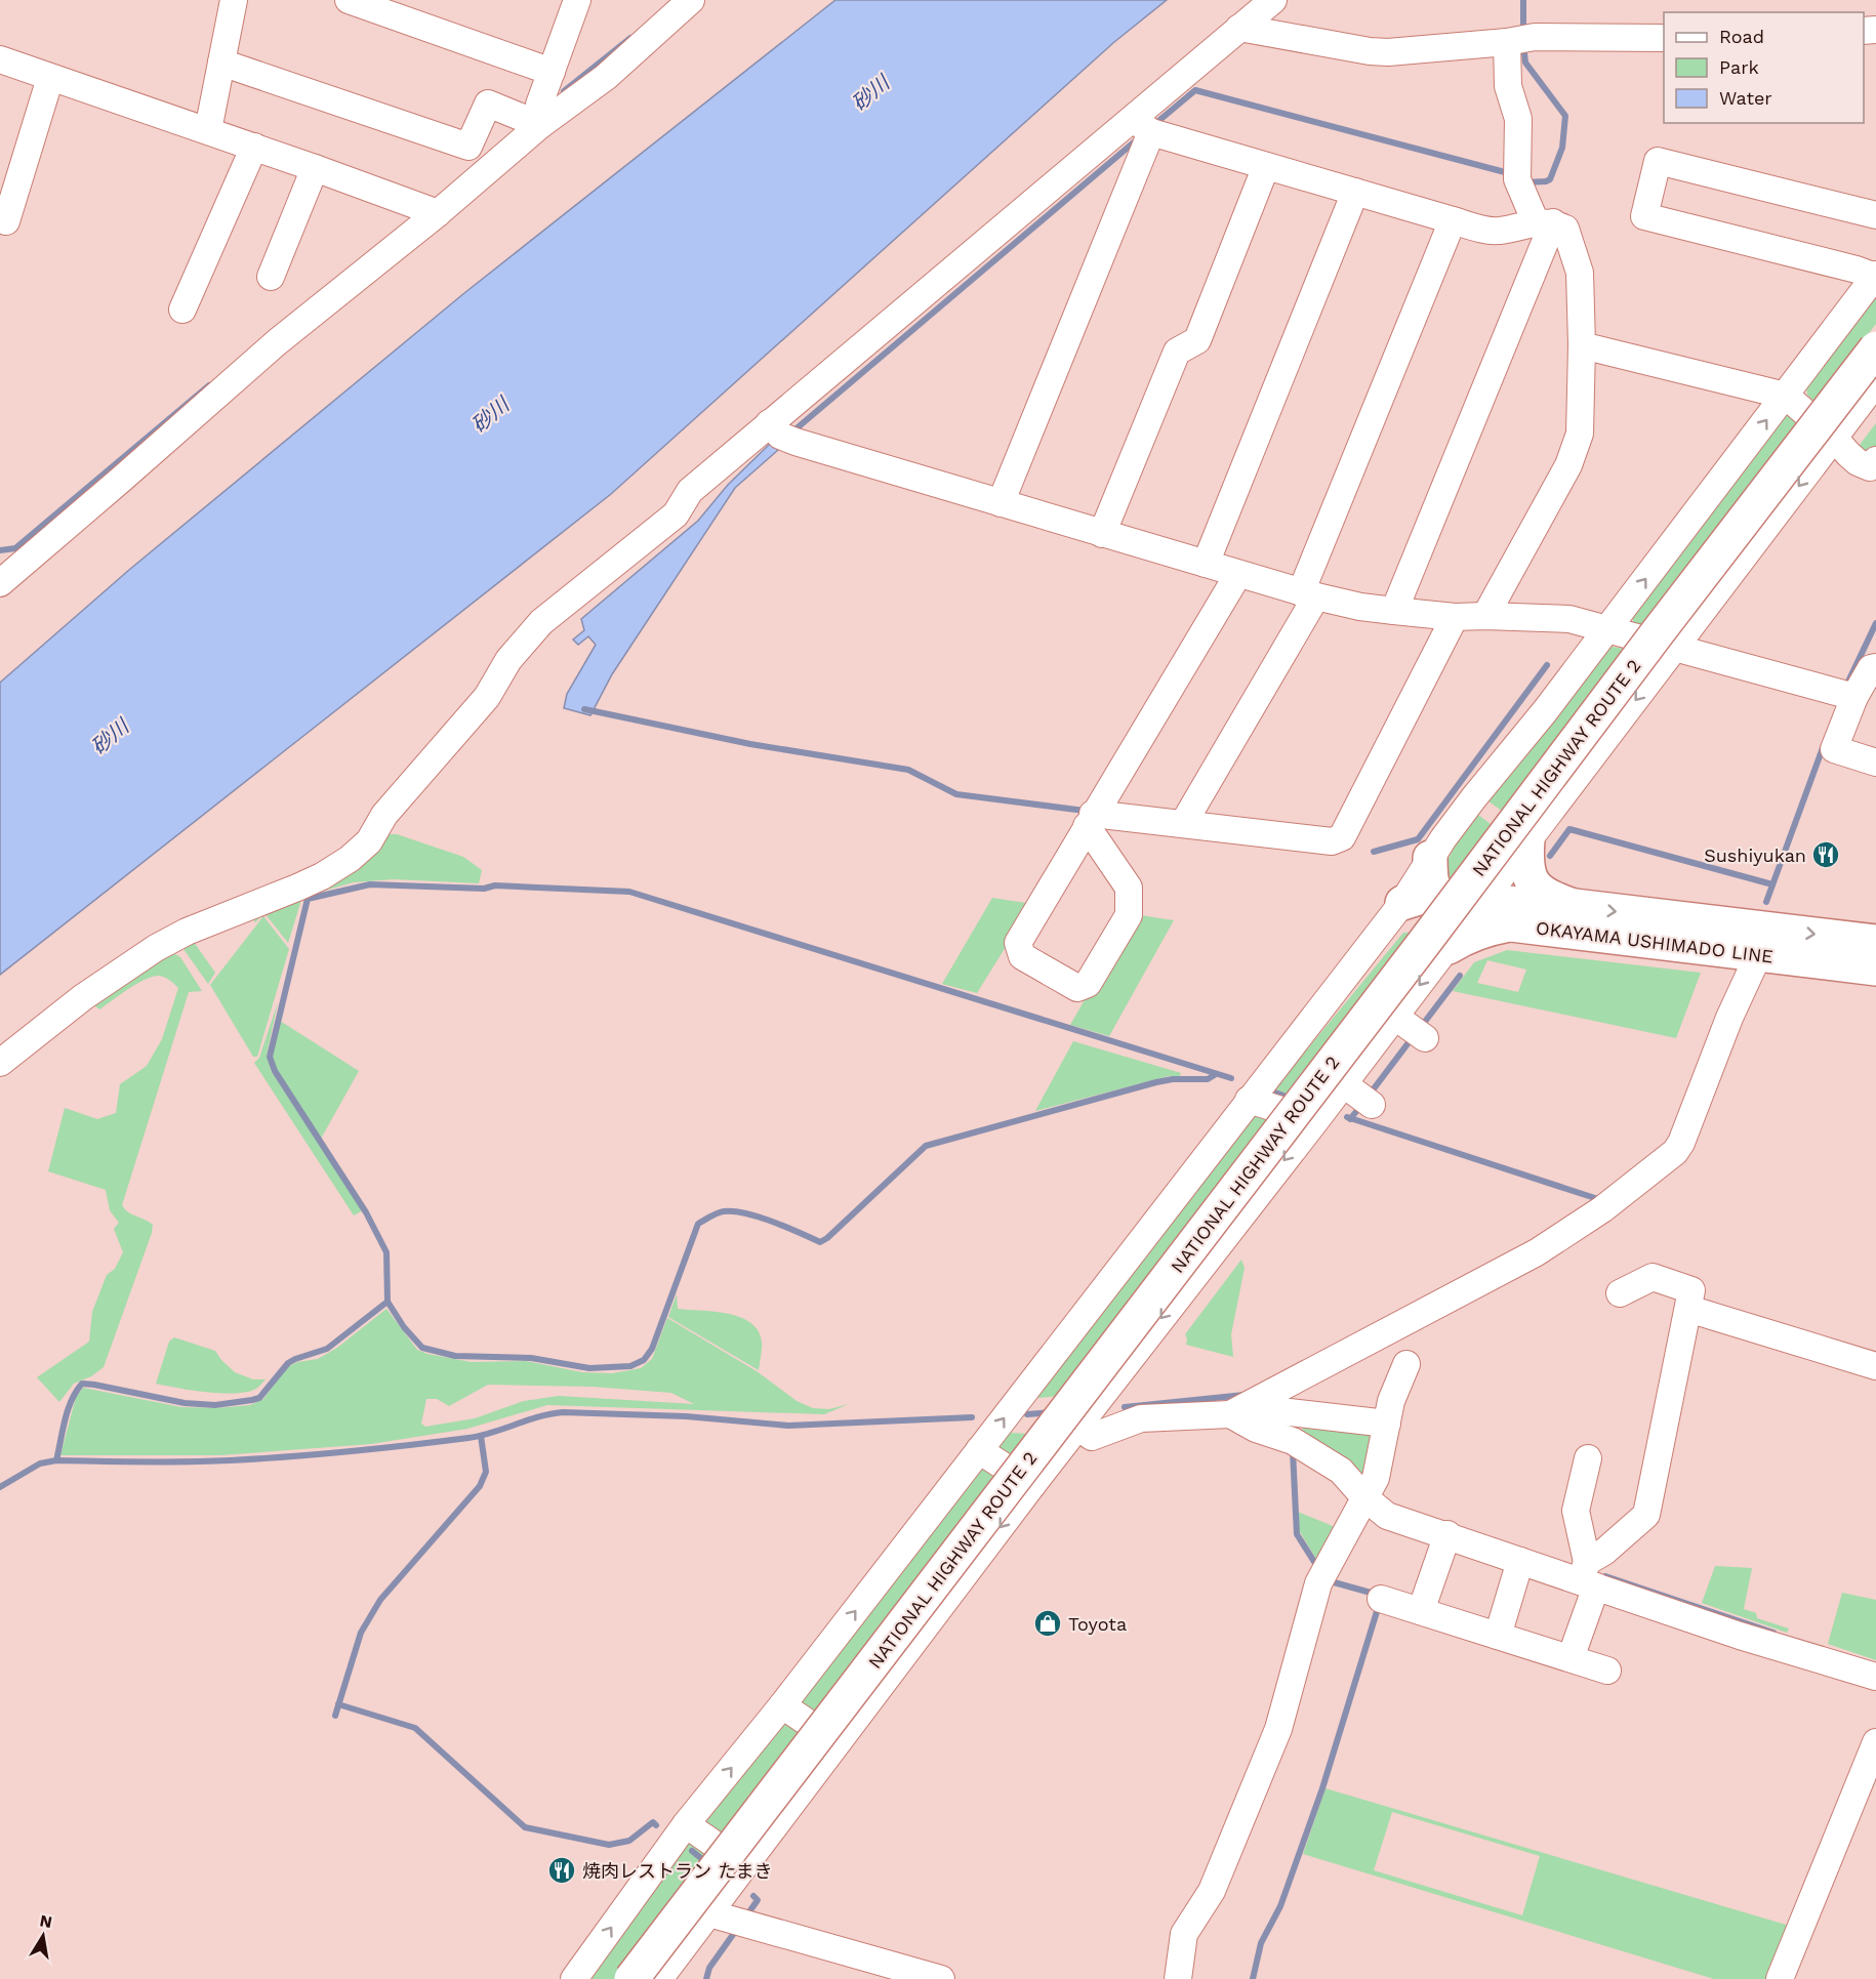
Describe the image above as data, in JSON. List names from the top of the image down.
{
  "streets": {
    "main road": ["NATIONAL HIGHWAY ROUTE 2", "OKAYAMA USHIMADO LINE"]
  },
  "water": ["砂川"],
  "places": {
    "restaurant": ["Sushiyukan", "焼肉レストラン たまき"],
    "shop": ["Toyota"]
  },
  "legend": ["Road", "Park", "Water"],
  "north": "top"
}
